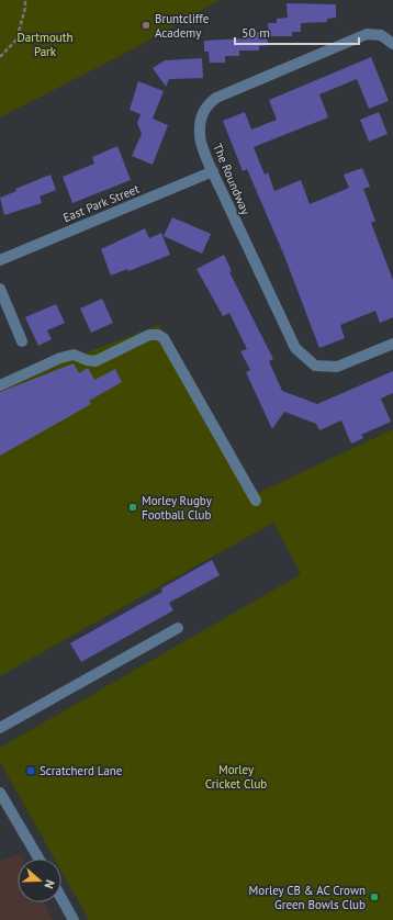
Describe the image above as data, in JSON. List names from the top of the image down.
{
  "streets": {
    "street": ["The Roundway", "East Park Street"]
  },
  "crossings": [
    ["The Roundway", "East Park Street"]
  ],
  "parks": ["Dartmouth Park", "Morley Cricket Club"],
  "places": {
    "other": ["Bruntcliffe Academy", "Morley Rugby Football Club", "Morley CB & AC Crown Green Bowls Club"],
    "transit": ["Scratcherd Lane"]
  },
  "scale_bar": "50 m",
  "north": "right"
}
